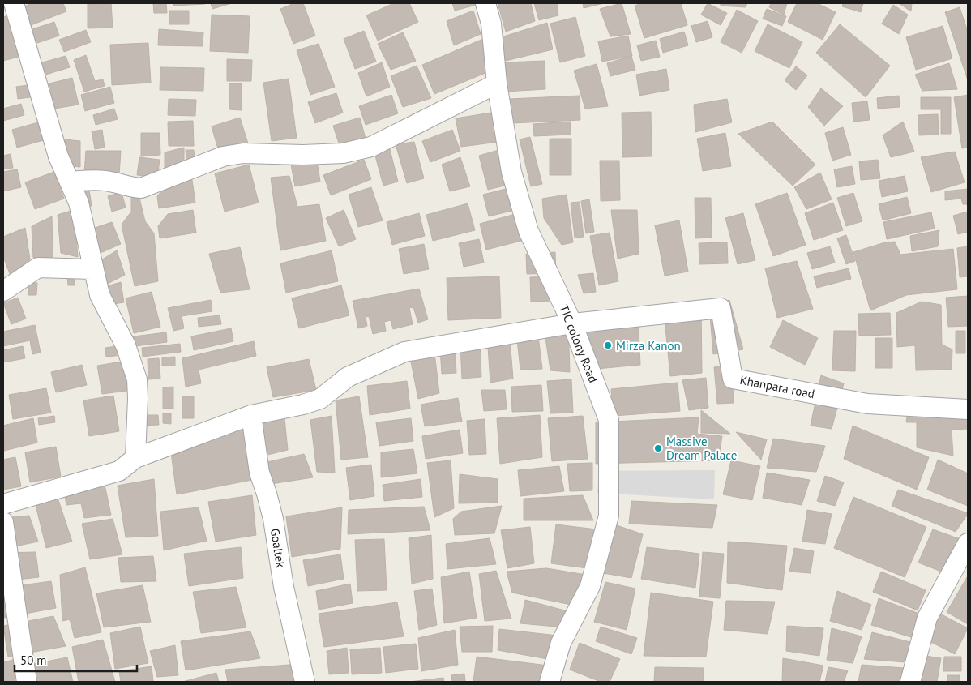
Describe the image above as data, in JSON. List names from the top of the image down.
{
  "streets": {
    "street": ["TIC colony Road", "Khanpara road", "Goaltek"]
  },
  "crossings": [
    ["TIC colony Road", "Khanpara road"]
  ],
  "places": ["Mirza Kanon", "Massive Dream Palace"],
  "scale_bar": "50 m"
}
